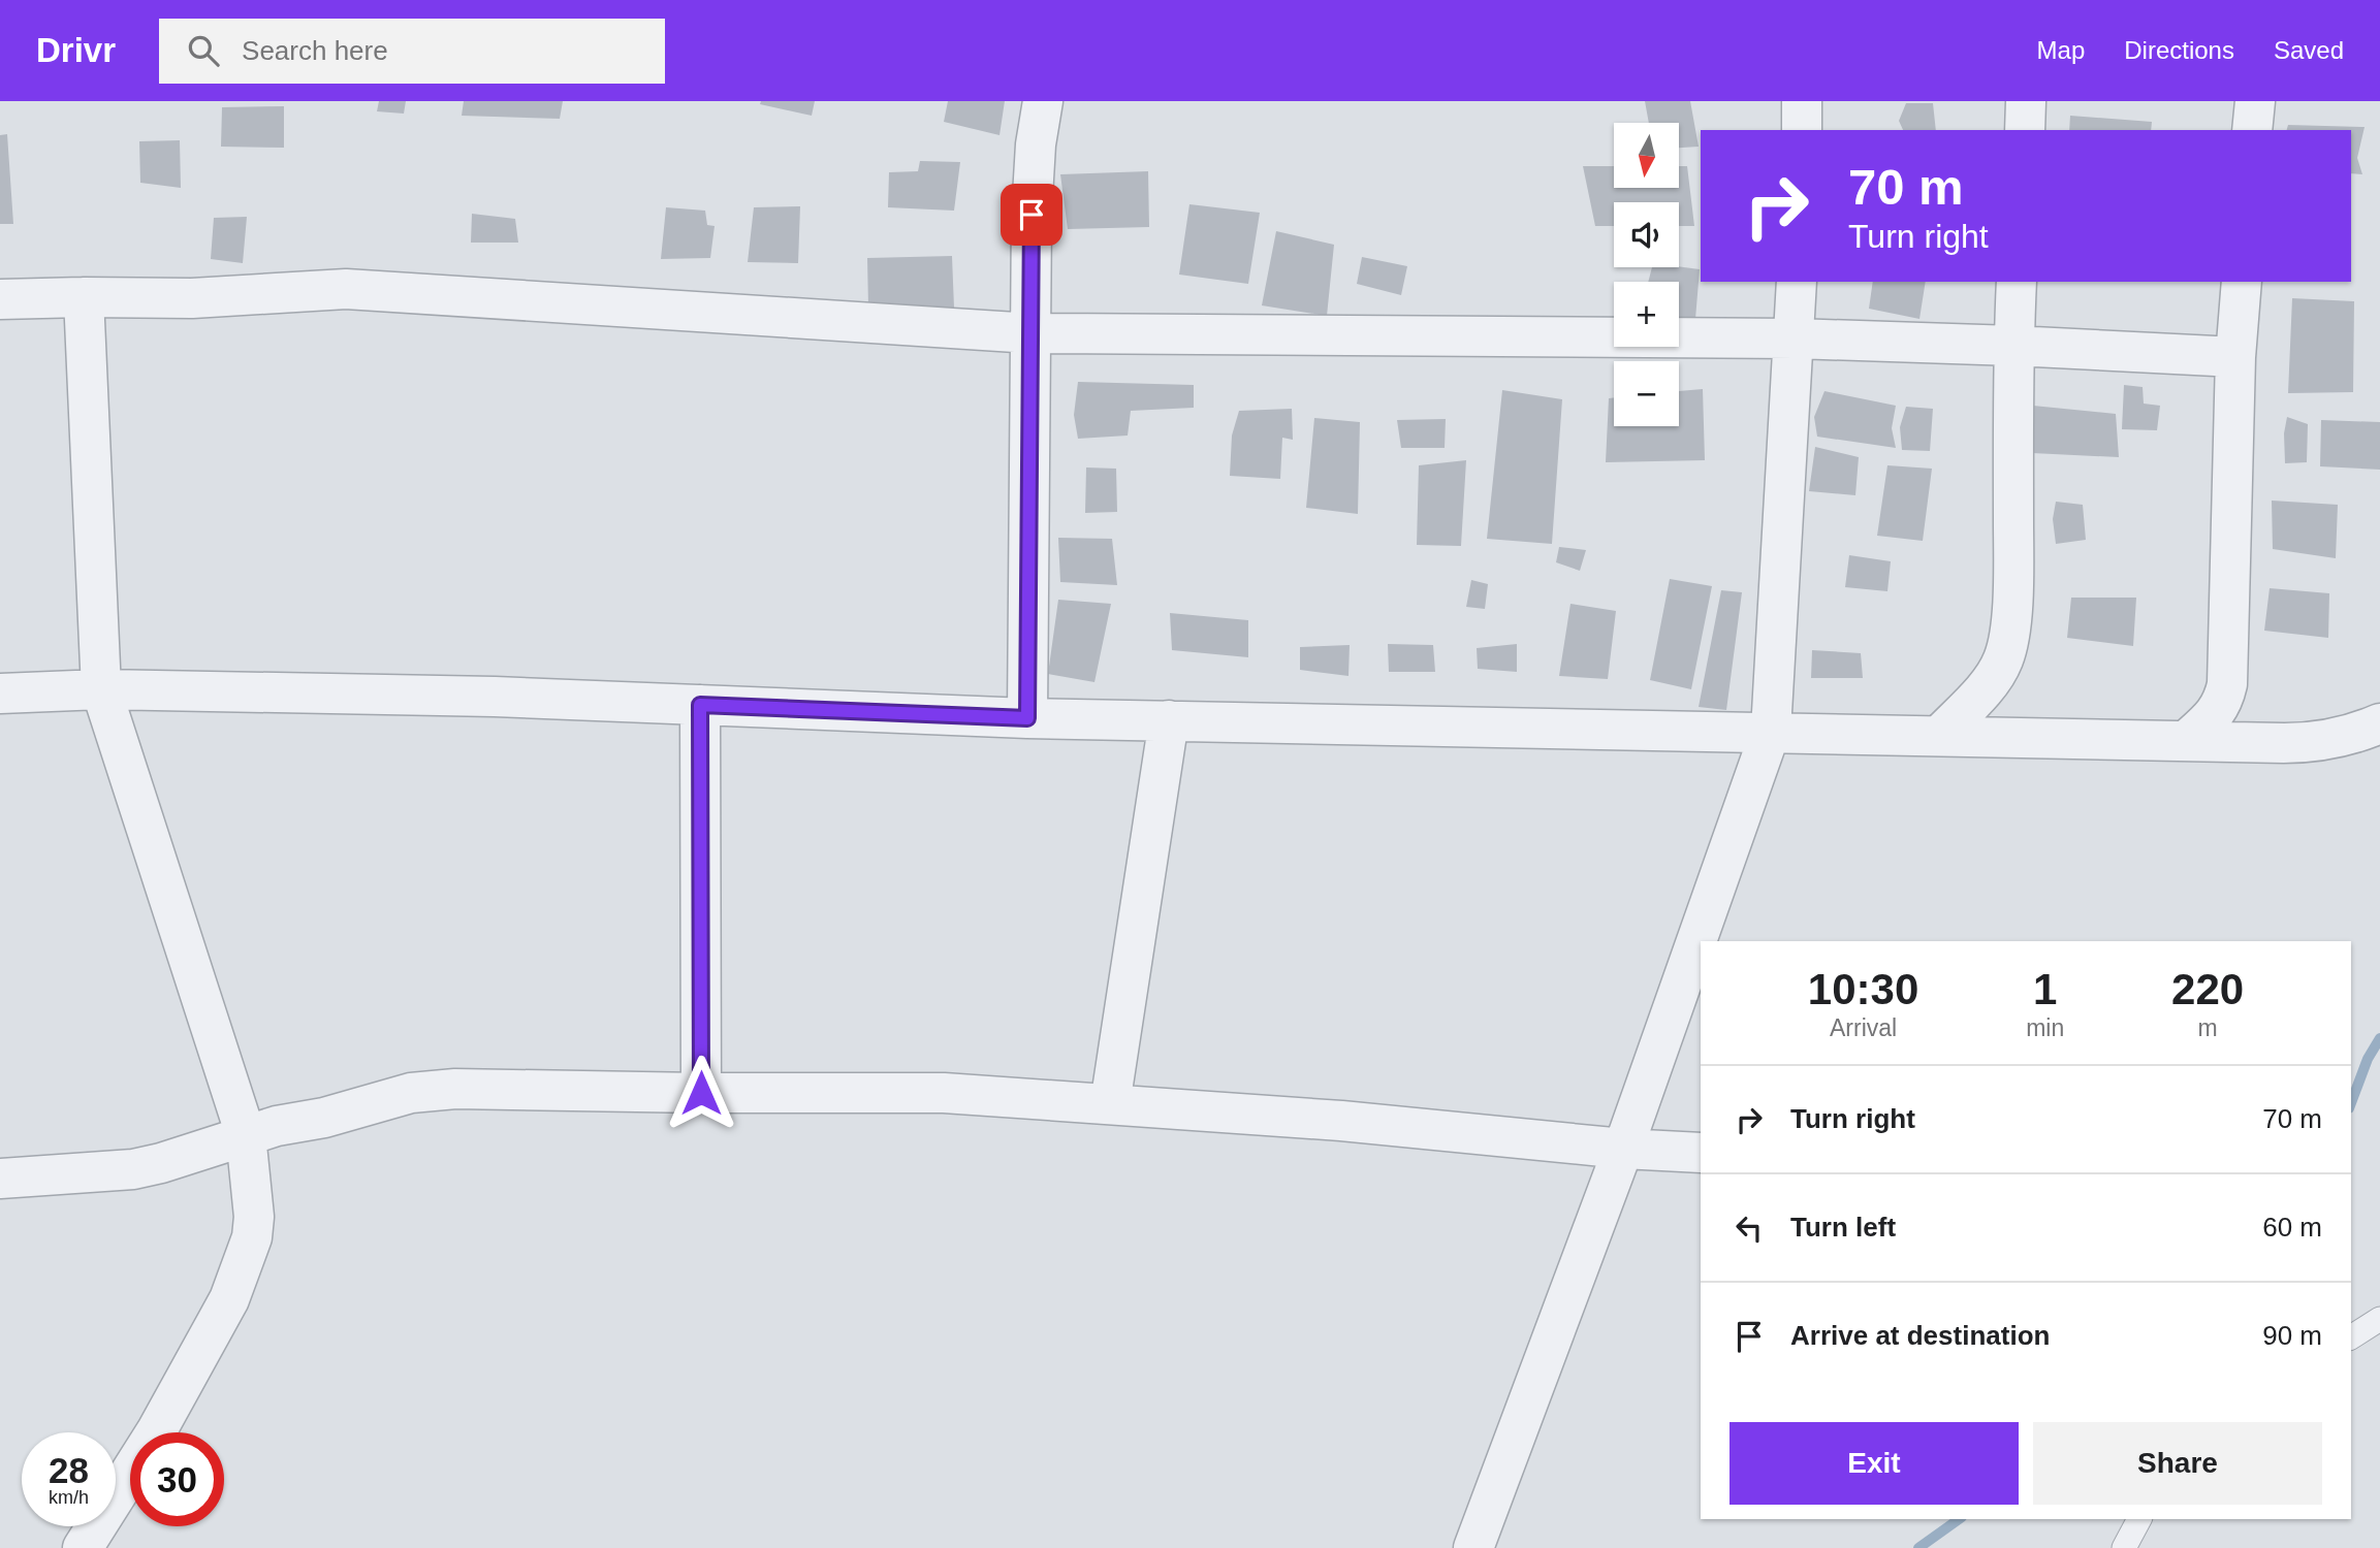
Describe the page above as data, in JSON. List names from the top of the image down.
{
  "north": "bottom",
  "page": {
    "header": "Drivr",
    "search": "Search here",
    "nav": ["Map", "Directions", "Saved"],
    "map_buttons": ["+", "−"],
    "turn": ["70 m", "Turn right"],
    "eta": [
      "10:30",
      "Arrival",
      "1",
      "min",
      "220",
      "m"
    ],
    "list": [
      {
        "name": "Turn right",
        "value": "70 m"
      },
      {
        "name": "Turn left",
        "value": "60 m"
      },
      {
        "name": "Arrive at destination",
        "value": "90 m"
      }
    ],
    "buttons": ["Exit", "Share"],
    "speed": "28 km/h",
    "limit": "30"
  }
}
